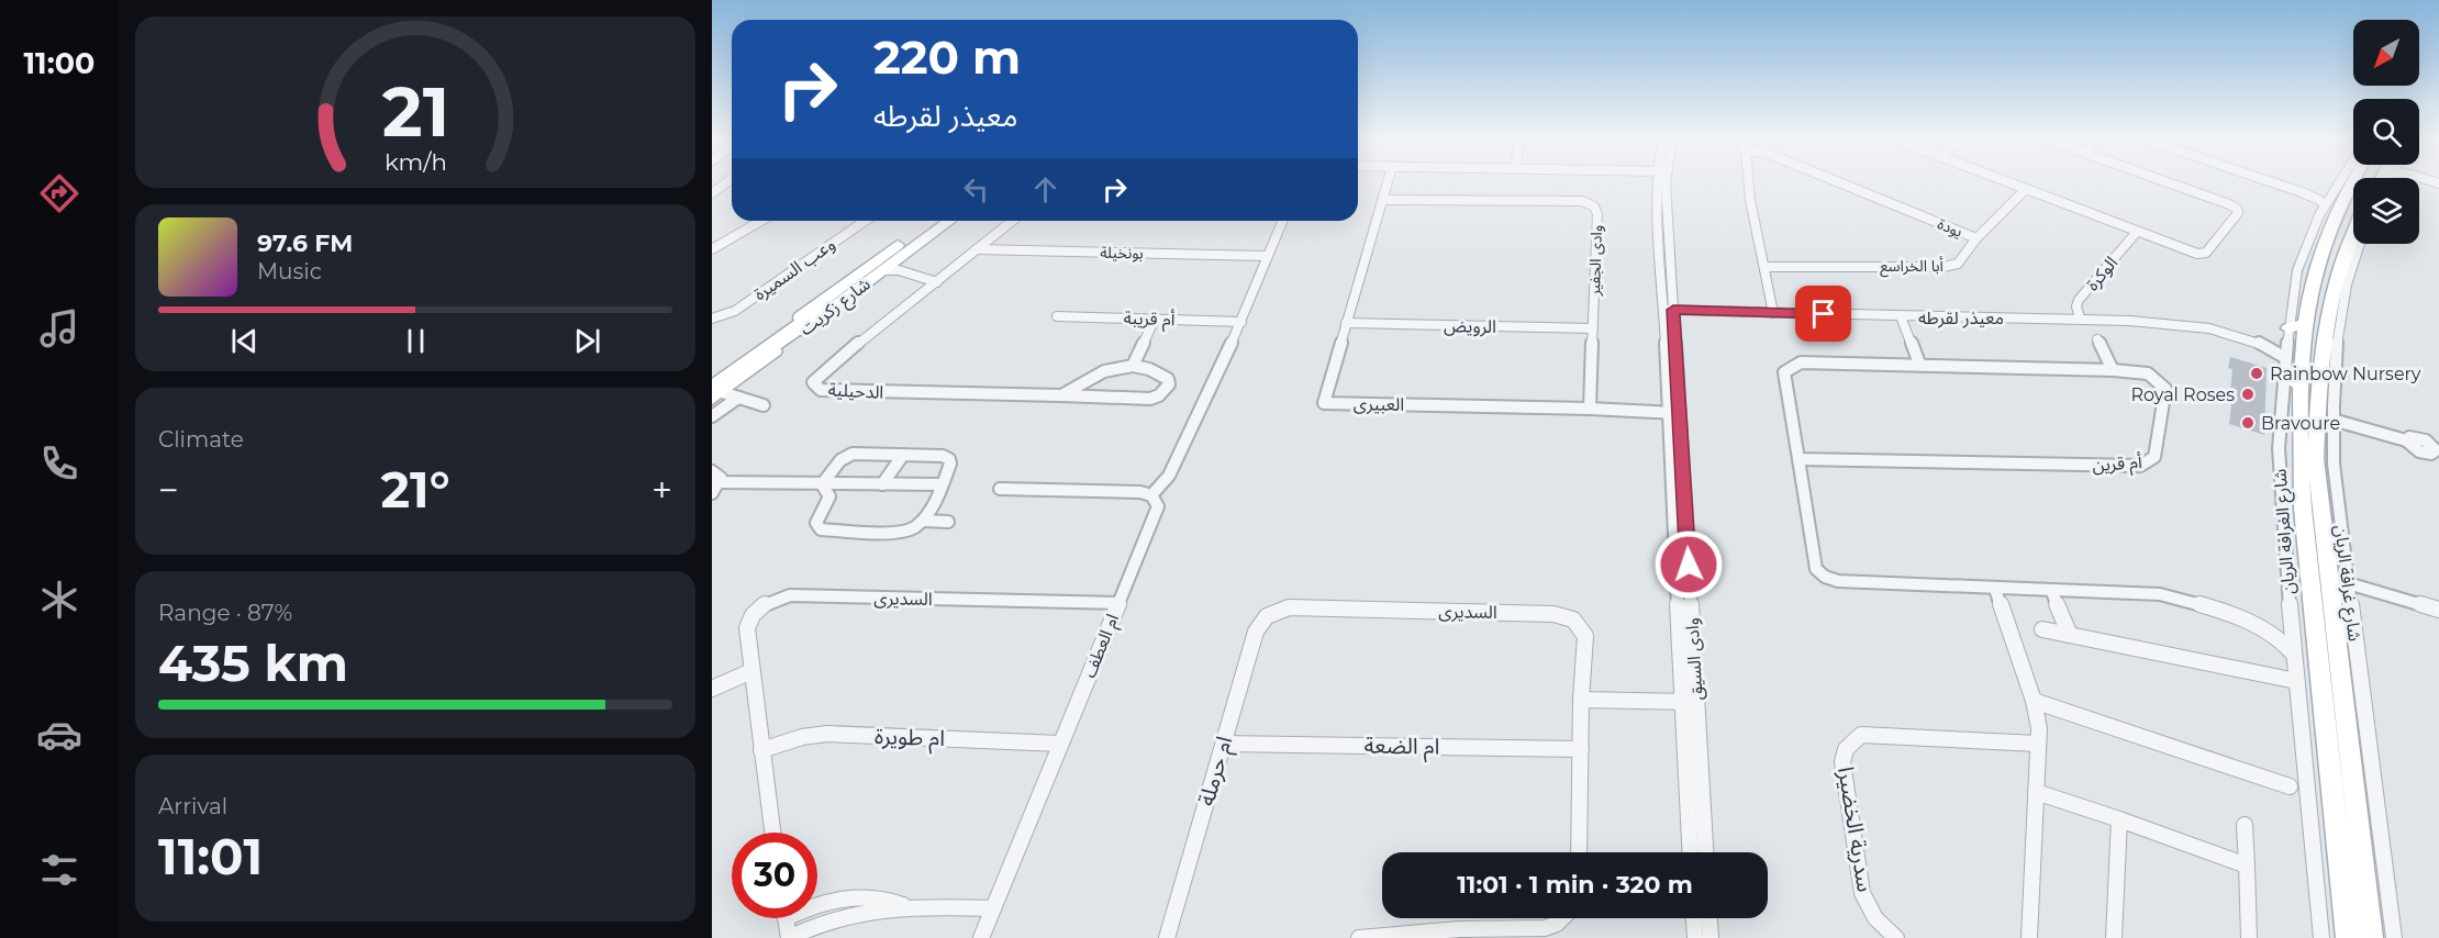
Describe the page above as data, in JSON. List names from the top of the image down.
{
  "streets": {
    "main road": ["شارع زكريت", "شارع الغرافة الريان"],
    "street": [
      "يودة",
      "بونخيلة",
      "وادى الجفير",
      "أبا الخراسع",
      "وعب السميرة",
      "الوكرة",
      "معيذر لقرطه",
      "أم قريبة",
      "الرويض",
      "الدحيلية",
      "العبيرى",
      "أم قرين",
      "شارع غرافة الريان",
      "السديرى",
      "ام العطف",
      "وادى السيق",
      "ام طويرة",
      "ام الضعة",
      "ام حرملة",
      "سدرية الخضيرا"
    ]
  },
  "crossings": [
    ["يودة", "أبا الخراسع"],
    ["بونخيلة", "الدحيلية"],
    ["وادى الجفير", "الرويض"],
    ["وادى الجفير", "العبيرى"],
    ["الوكرة", "معيذر لقرطه"],
    ["معيذر لقرطه", "شارع الغرافة الريان"],
    ["معيذر لقرطه", "وادى السيق"],
    ["الرويض", "العبيرى"],
    ["العبيرى", "وادى السيق"],
    ["أم قرين", "شارع الغرافة الريان"],
    ["السديرى", "ام العطف"],
    ["السديرى", "ام طويرة"],
    ["السديرى", "ام الضعة"],
    ["السديرى", "ام حرملة"],
    ["ام العطف", "ام طويرة"],
    ["ام الضعة", "ام حرملة"]
  ],
  "places": ["Rainbow Nursery", "Royal Roses", "Bravoure"],
  "north": "bottom left",
  "page": {
    "tabs": "11:00",
    "turn": ["220 m", "معيذر لقرطه"],
    "song": ["97.6 FM", "Music"],
    "tile": [
      "Climate",
      ["Range · 87%", "435 km"],
      ["Arrival", "11:01"]
    ],
    "heat": ["−", "21°", "+"],
    "limit": "30",
    "trip": "11:01 · 1 min · 320 m",
    "gauge": ["21", "km/h"]
  }
}
